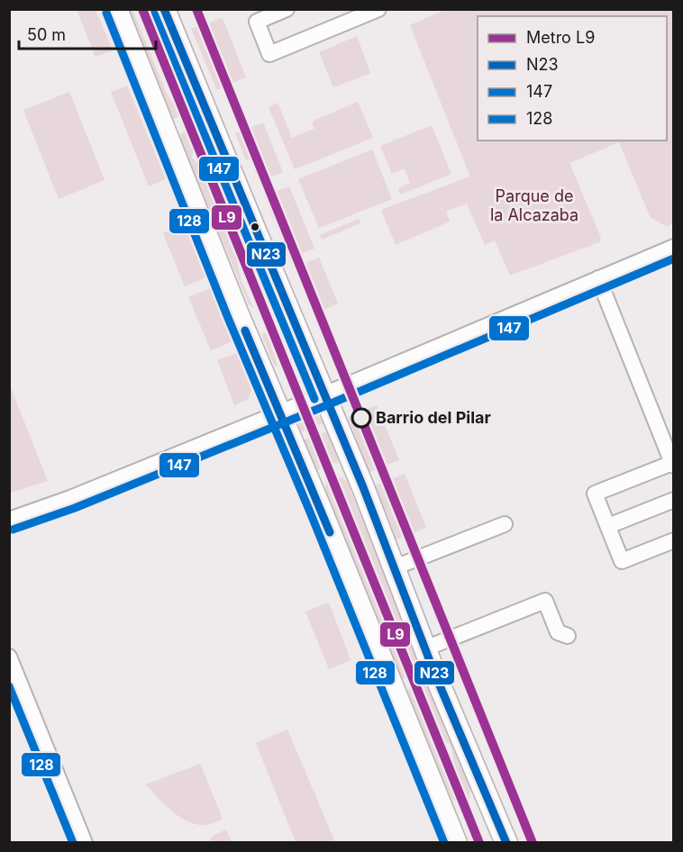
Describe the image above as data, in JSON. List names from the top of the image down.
{
  "parks": ["Parque de la Alcazaba"],
  "places": ["Barrio del Pilar"],
  "lines": [
    "metro line L9",
    "transit line N23",
    "transit line 128",
    "transit line 147"
  ],
  "legend": [
    "Metro L9",
    "N23",
    "147",
    "128"
  ],
  "scale_bar": "50 m"
}
